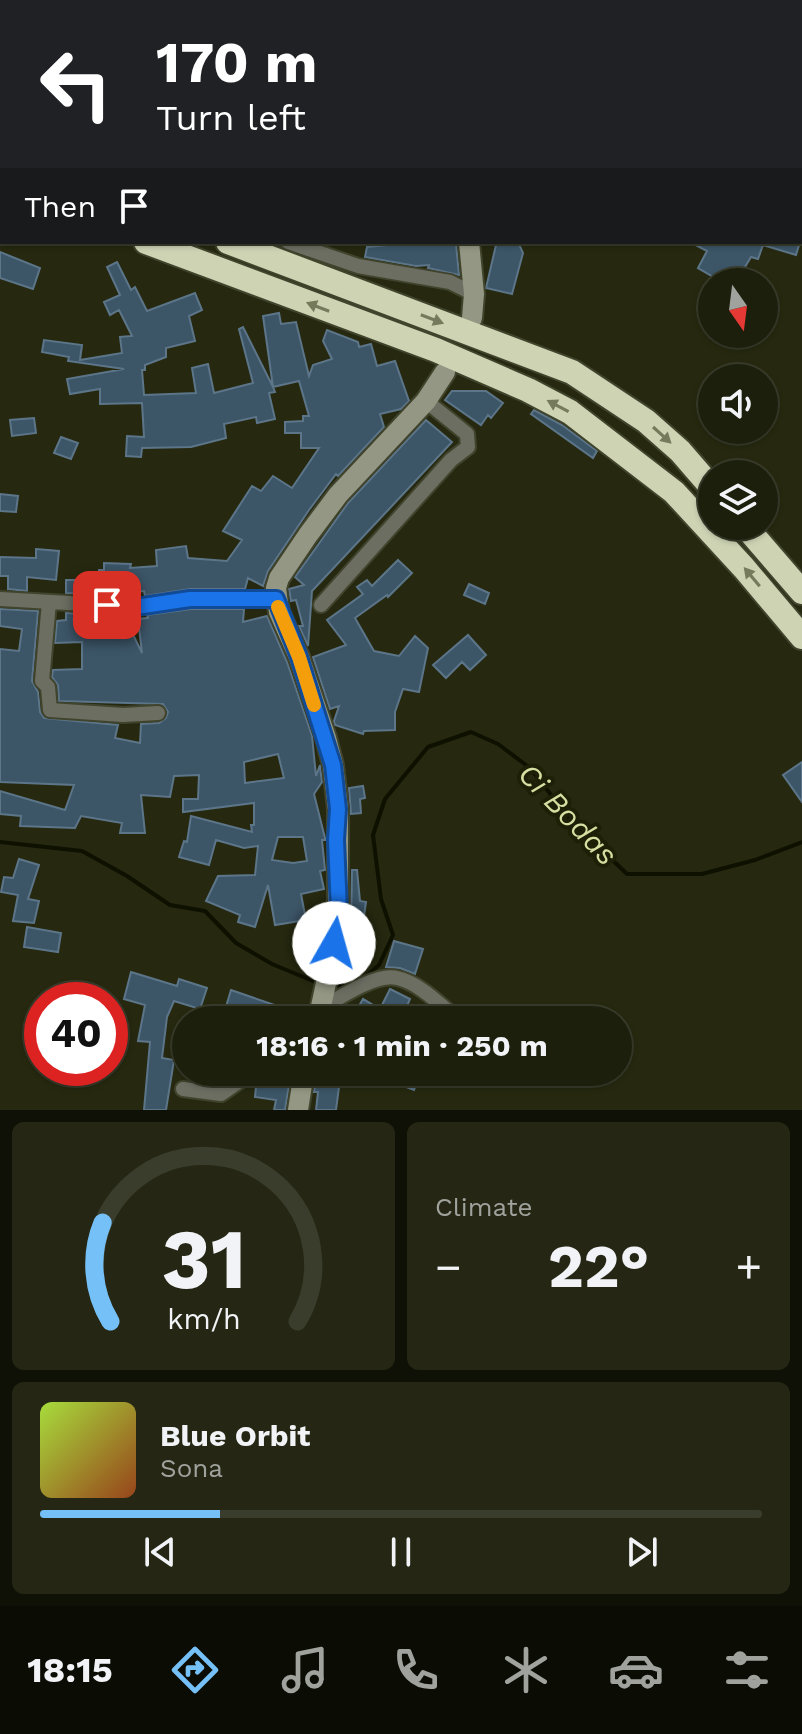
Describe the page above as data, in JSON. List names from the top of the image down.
{
  "water": ["Ci Bodas"],
  "north": "bottom",
  "page": {
    "turn": ["170 m", "Turn left"],
    "then": "Then",
    "limit": "40",
    "trip": "18:16 · 1 min · 250 m",
    "tile": "Climate",
    "heat": ["−", "22°", "+"],
    "song": ["Blue Orbit", "Sona"],
    "tabs": "18:15",
    "gauge": ["31", "km/h"]
  }
}
